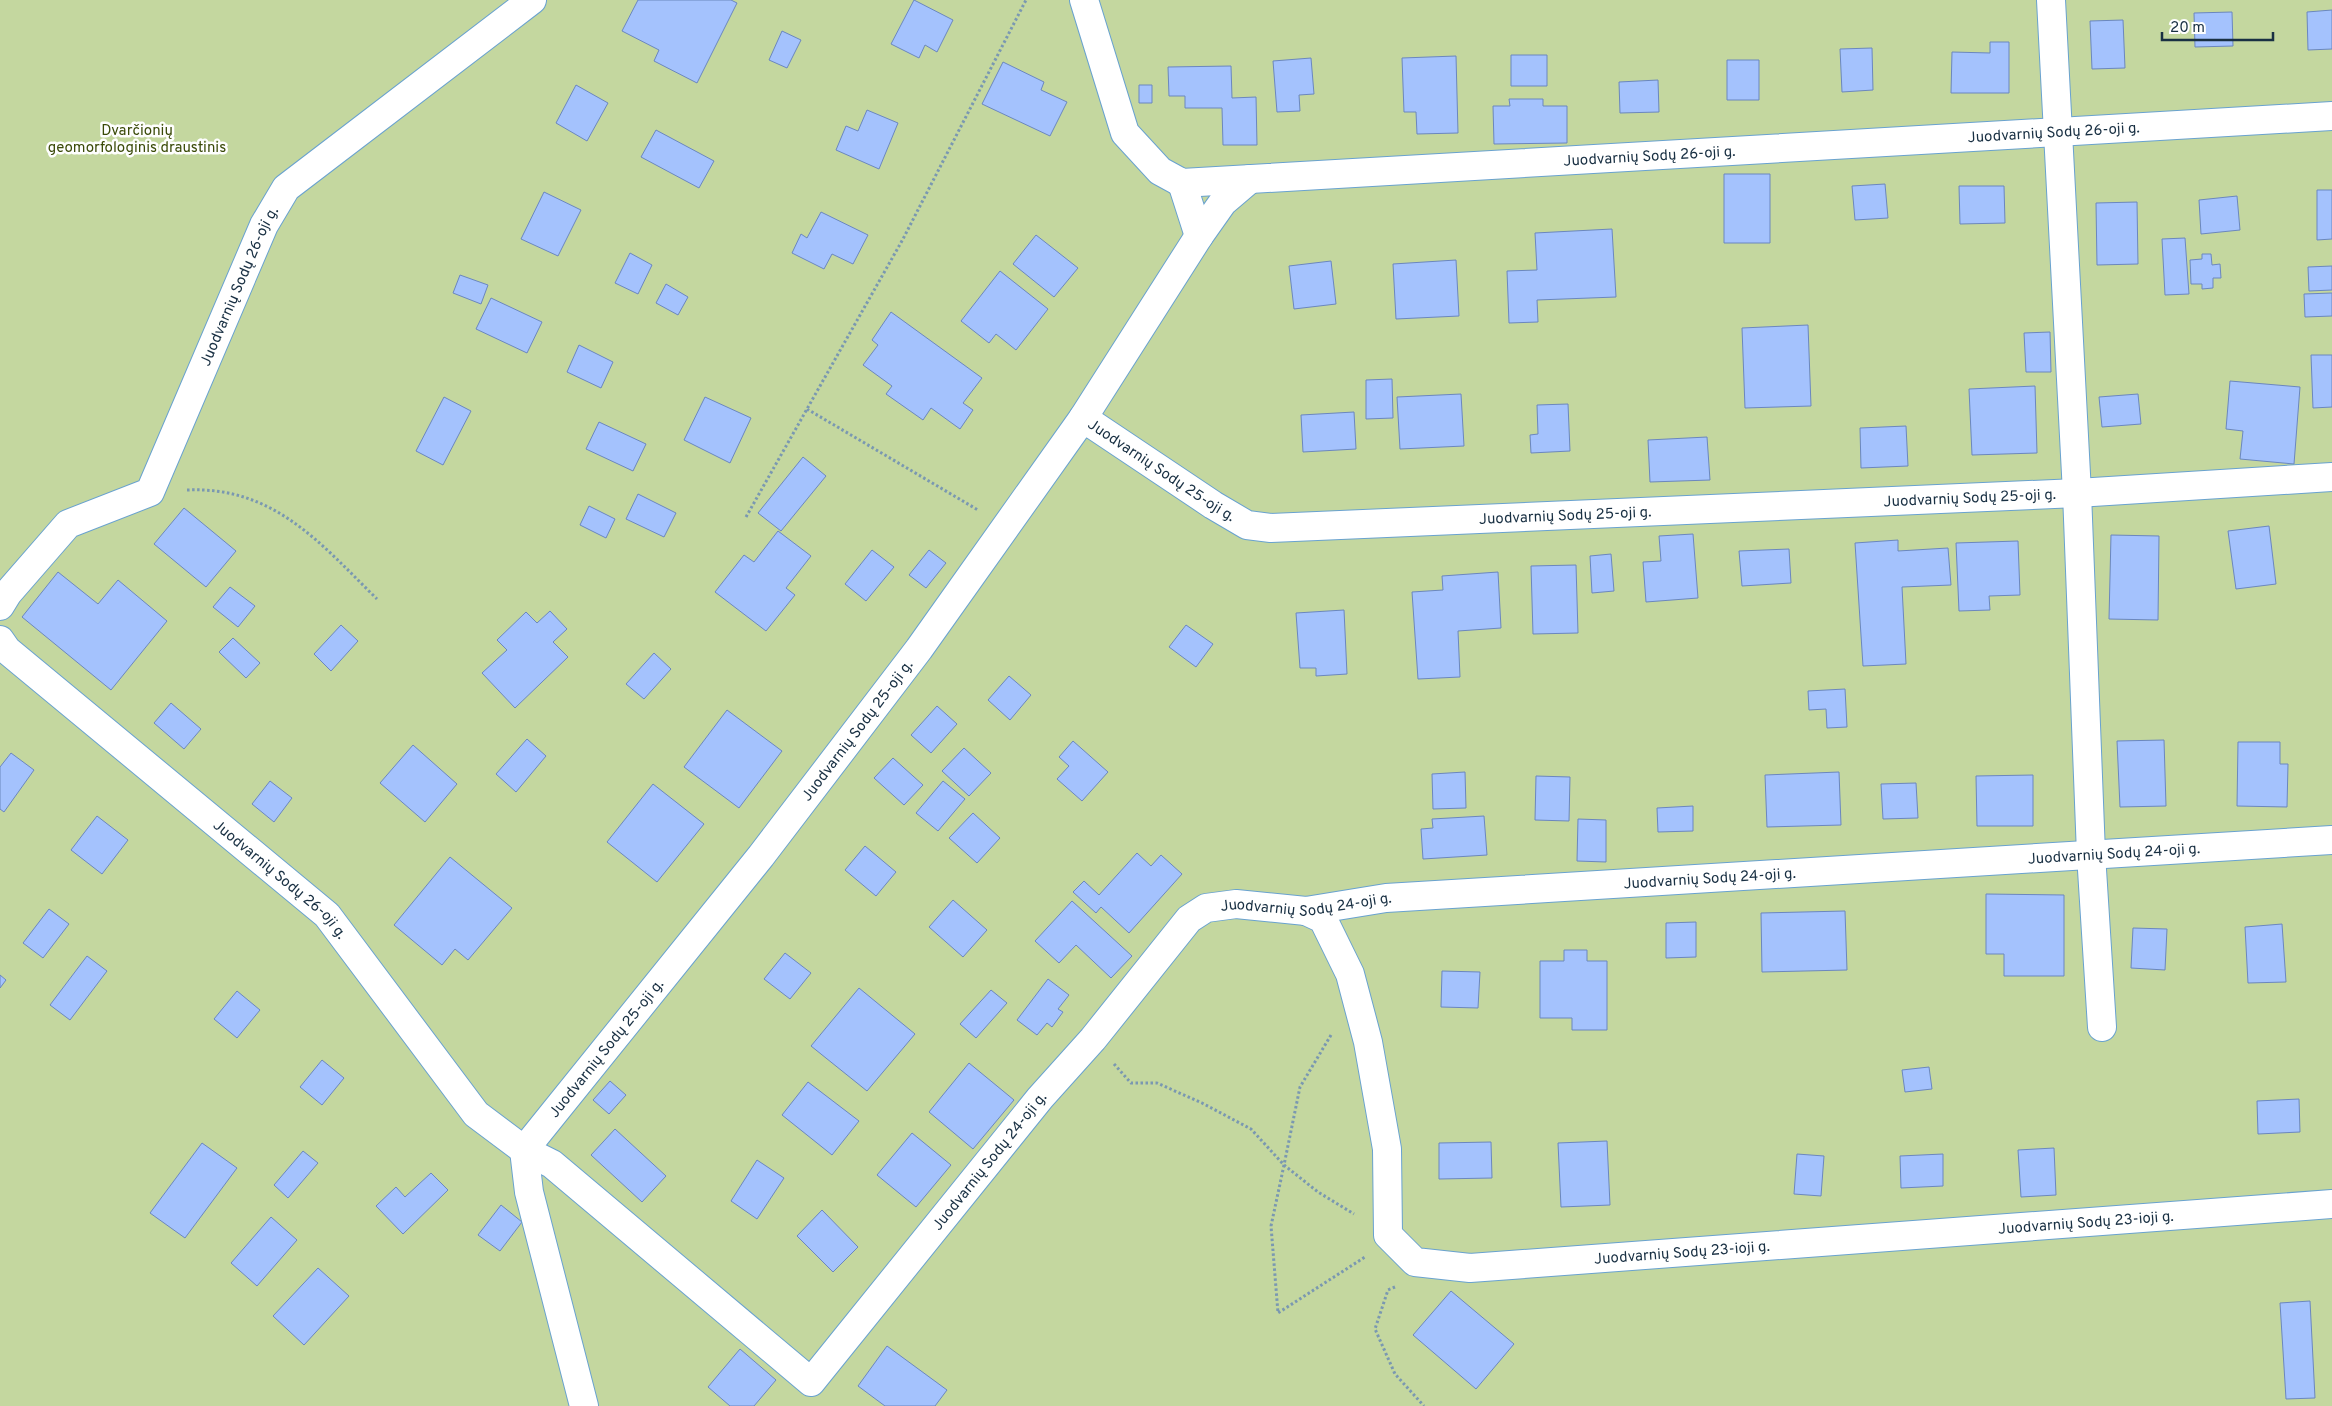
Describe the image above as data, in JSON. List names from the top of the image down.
{
  "streets": {
    "street": [
      "Juodvarnių Sodų 26-oji g.",
      "Juodvarnių Sodų 25-oji g.",
      "Juodvarnių Sodų 24-oji g.",
      "Juodvarnių Sodų 23-ioji g."
    ]
  },
  "crossings": [
    ["Juodvarnių Sodų 26-oji g.", "Juodvarnių Sodų 25-oji g."],
    ["Juodvarnių Sodų 26-oji g.", "Juodvarnių Sodų 24-oji g."],
    ["Juodvarnių Sodų 25-oji g.", "Juodvarnių Sodų 24-oji g."]
  ],
  "parks": ["Dvarčionių geomorfologinis draustinis"],
  "scale_bar": "20 m"
}
